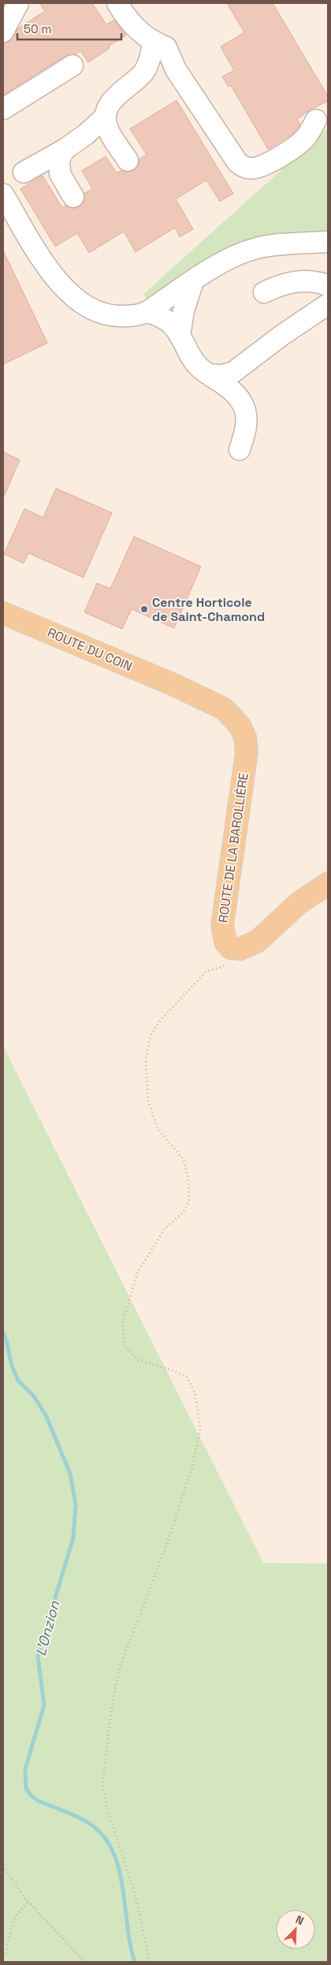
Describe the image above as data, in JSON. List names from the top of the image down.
{
  "streets": {
    "main road": ["ROUTE DU COIN", "ROUTE DE LA BAROLLIÈRE"]
  },
  "crossings": [
    ["ROUTE DU COIN", "ROUTE DE LA BAROLLIÈRE"]
  ],
  "water": ["L'Onzion"],
  "places": ["Centre Horticole de Saint-Chamond"],
  "scale_bar": "50 m",
  "north": "top right"
}
